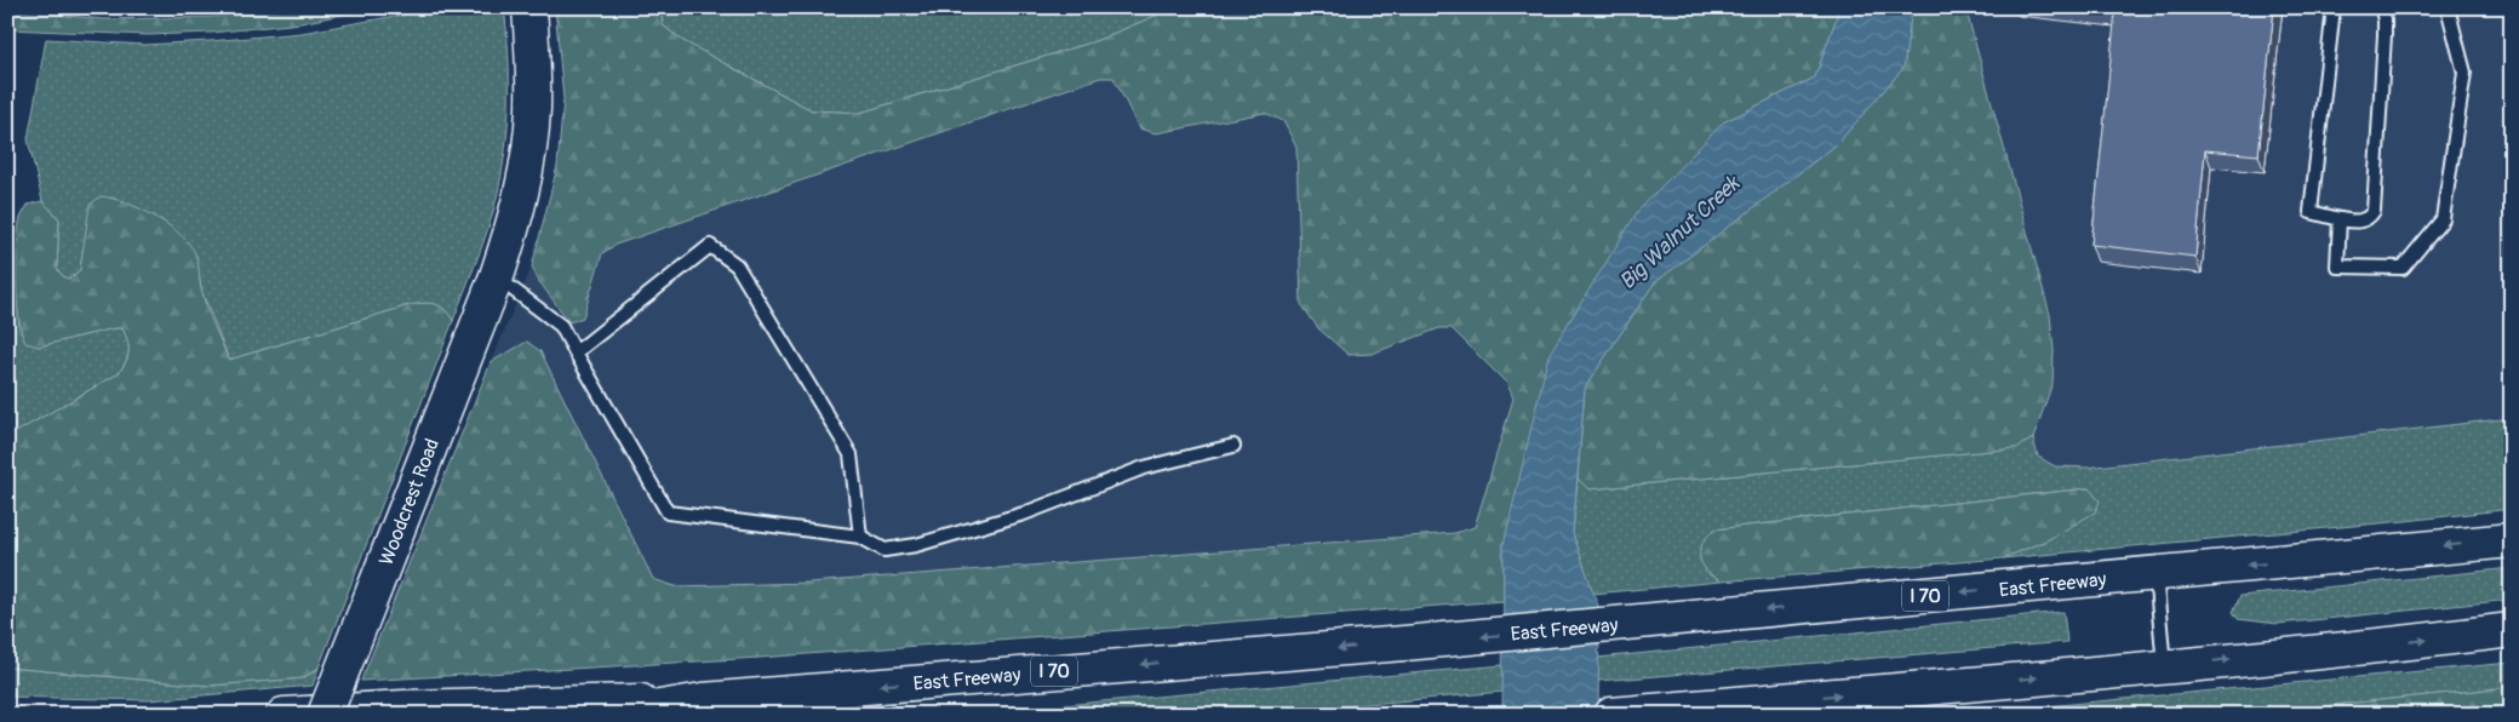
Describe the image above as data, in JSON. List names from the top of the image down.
{
  "streets": {
    "main road": ["Woodcrest Road", "East Freeway", "I 70"]
  },
  "water": ["Big Walnut Creek"]
}
